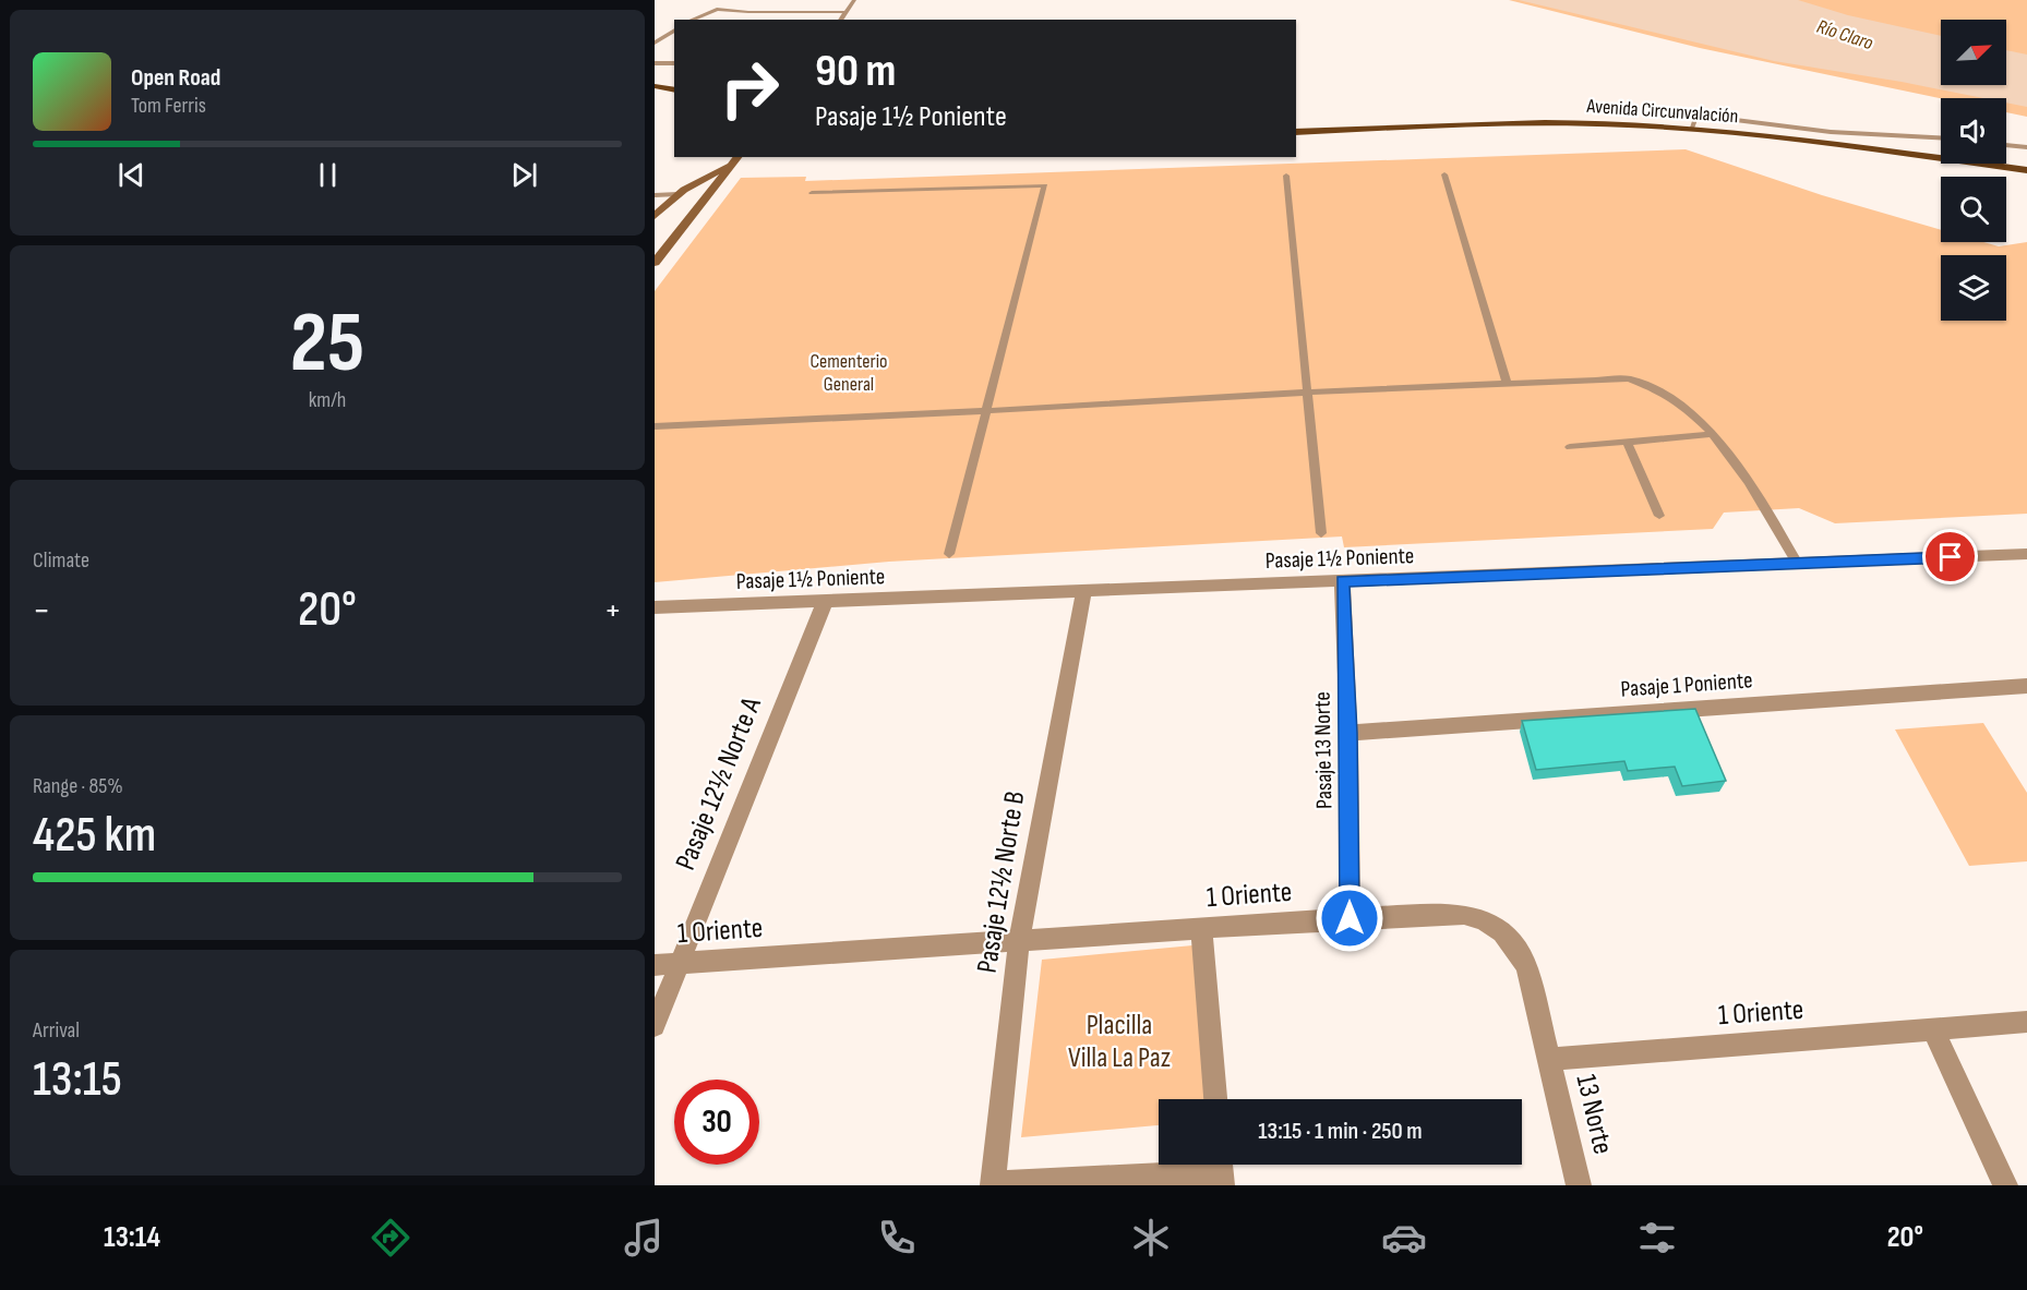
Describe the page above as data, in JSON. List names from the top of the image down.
{
  "streets": {
    "main road": ["Avenida Circunvalación"],
    "street": [
      "Pasaje 1½ Poniente",
      "Pasaje 1 Poniente",
      "Pasaje 13 Norte",
      "Pasaje 12½ Norte A",
      "Pasaje 12½ Norte B",
      "1 Oriente",
      "13 Norte"
    ]
  },
  "crossings": [
    ["Pasaje 1½ Poniente", "Pasaje 13 Norte"],
    ["Pasaje 1½ Poniente", "Pasaje 12½ Norte A"],
    ["Pasaje 1½ Poniente", "Pasaje 12½ Norte B"],
    ["Pasaje 1 Poniente", "Pasaje 13 Norte"],
    ["Pasaje 13 Norte", "1 Oriente"],
    ["Pasaje 12½ Norte A", "1 Oriente"],
    ["Pasaje 12½ Norte B", "1 Oriente"],
    ["1 Oriente", "13 Norte"]
  ],
  "water": ["Río Claro"],
  "parks": ["Cementerio General", "Placilla Villa La Paz"],
  "north": "top right",
  "page": {
    "turn": ["90 m", "Pasaje 1½ Poniente"],
    "song": ["Open Road", "Tom Ferris"],
    "tile": [
      ["25", "km/h"],
      "Climate",
      ["Range · 85%", "425 km"],
      ["Arrival", "13:15"]
    ],
    "heat": ["−", "20°", "+"],
    "limit": "30",
    "trip": "13:15 · 1 min · 250 m",
    "tabs": ["13:14", "20°"]
  }
}
